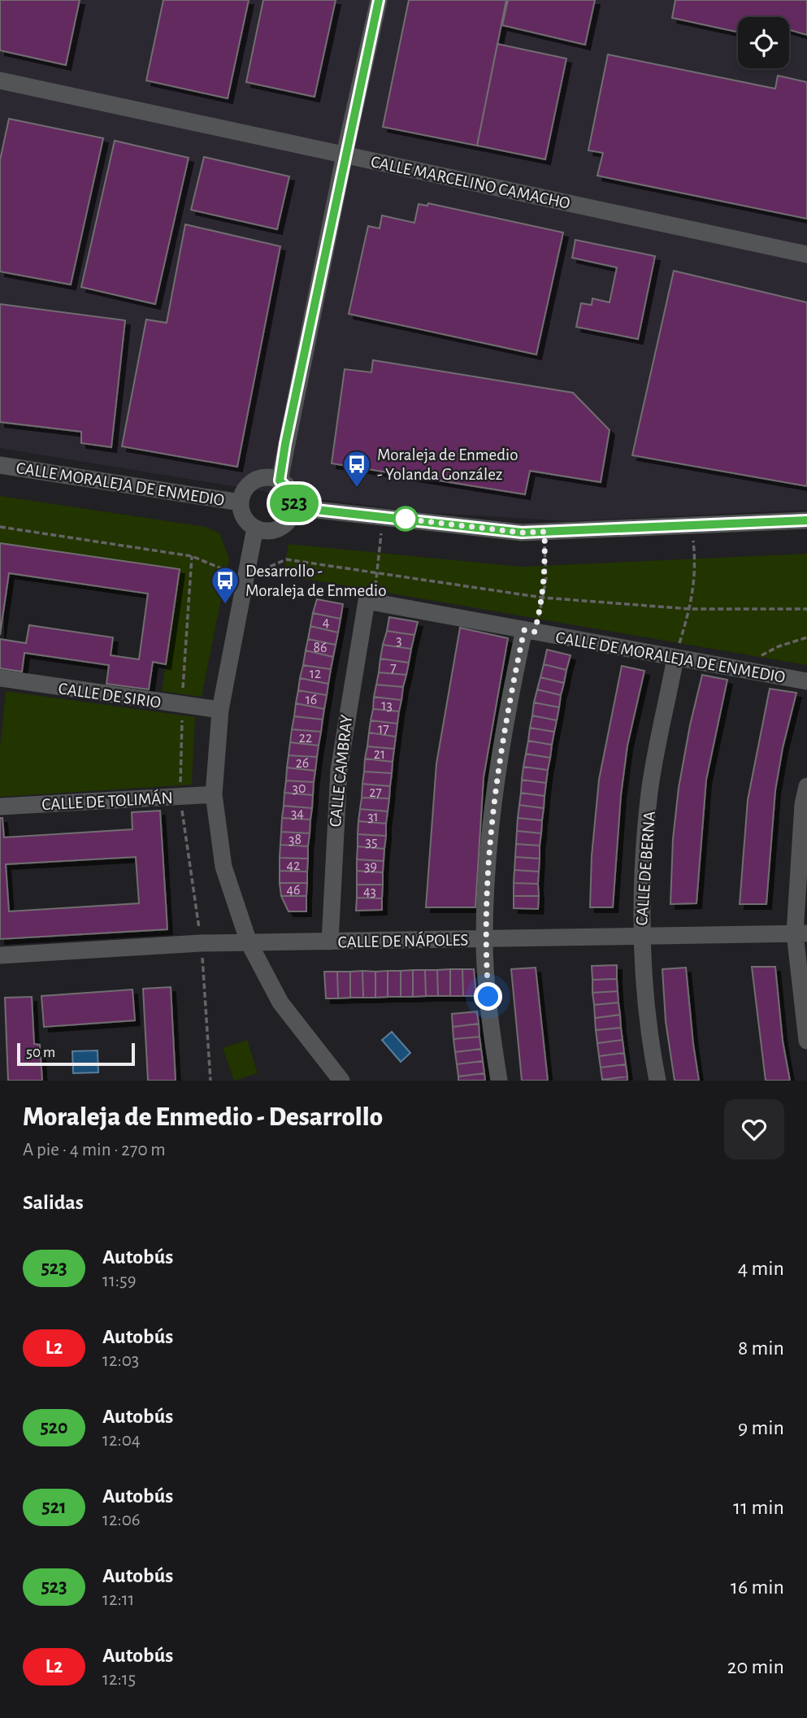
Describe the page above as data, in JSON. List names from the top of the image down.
{
  "streets": {
    "street": [
      "CALLE MARCELINO CAMACHO",
      "CALLE MORALEJA DE ENMEDIO",
      "CALLE DE MORALEJA DE ENMEDIO",
      "CALLE DE SIRIO",
      "CALLE CAMBRAY",
      "CALLE DE TOLIMÁN",
      "CALLE DE BERNA",
      "CALLE DE NÁPOLES"
    ]
  },
  "crossings": [
    ["CALLE DE MORALEJA DE ENMEDIO", "CALLE CAMBRAY"],
    ["CALLE DE MORALEJA DE ENMEDIO", "CALLE DE BERNA"],
    ["CALLE CAMBRAY", "CALLE DE NÁPOLES"],
    ["CALLE DE BERNA", "CALLE DE NÁPOLES"]
  ],
  "places": {
    "bus stop": ["Moraleja de Enmedio - Yolanda González", "Desarrollo - Moraleja de Enmedio"]
  },
  "lines": ["bus line 523"],
  "house_numbers": [
    "4",
    "3",
    "86",
    "7",
    "12",
    "16",
    "13",
    "17",
    "22",
    "21",
    "26",
    "30",
    "27",
    "34",
    "31",
    "38",
    "35",
    "42",
    "39",
    "46",
    "43"
  ],
  "scale_bar": "50 m",
  "page": {
    "on_map": "523",
    "scale": "50 m",
    "heading": [
      ["Moraleja de Enmedio - Desarrollo", "A pie · 4 min · 270 m"],
      "Salidas"
    ],
    "list": [
      {
        "mark": "523",
        "name": "Autobús",
        "note": "11:59",
        "value": "4 min"
      },
      {
        "mark": "L2",
        "name": "Autobús",
        "note": "12:03",
        "value": "8 min"
      },
      {
        "mark": "520",
        "name": "Autobús",
        "note": "12:04",
        "value": "9 min"
      },
      {
        "mark": "521",
        "name": "Autobús",
        "note": "12:06",
        "value": "11 min"
      },
      {
        "mark": "523",
        "name": "Autobús",
        "note": "12:11",
        "value": "16 min"
      },
      {
        "mark": "L2",
        "name": "Autobús",
        "note": "12:15",
        "value": "20 min"
      }
    ]
  }
}
